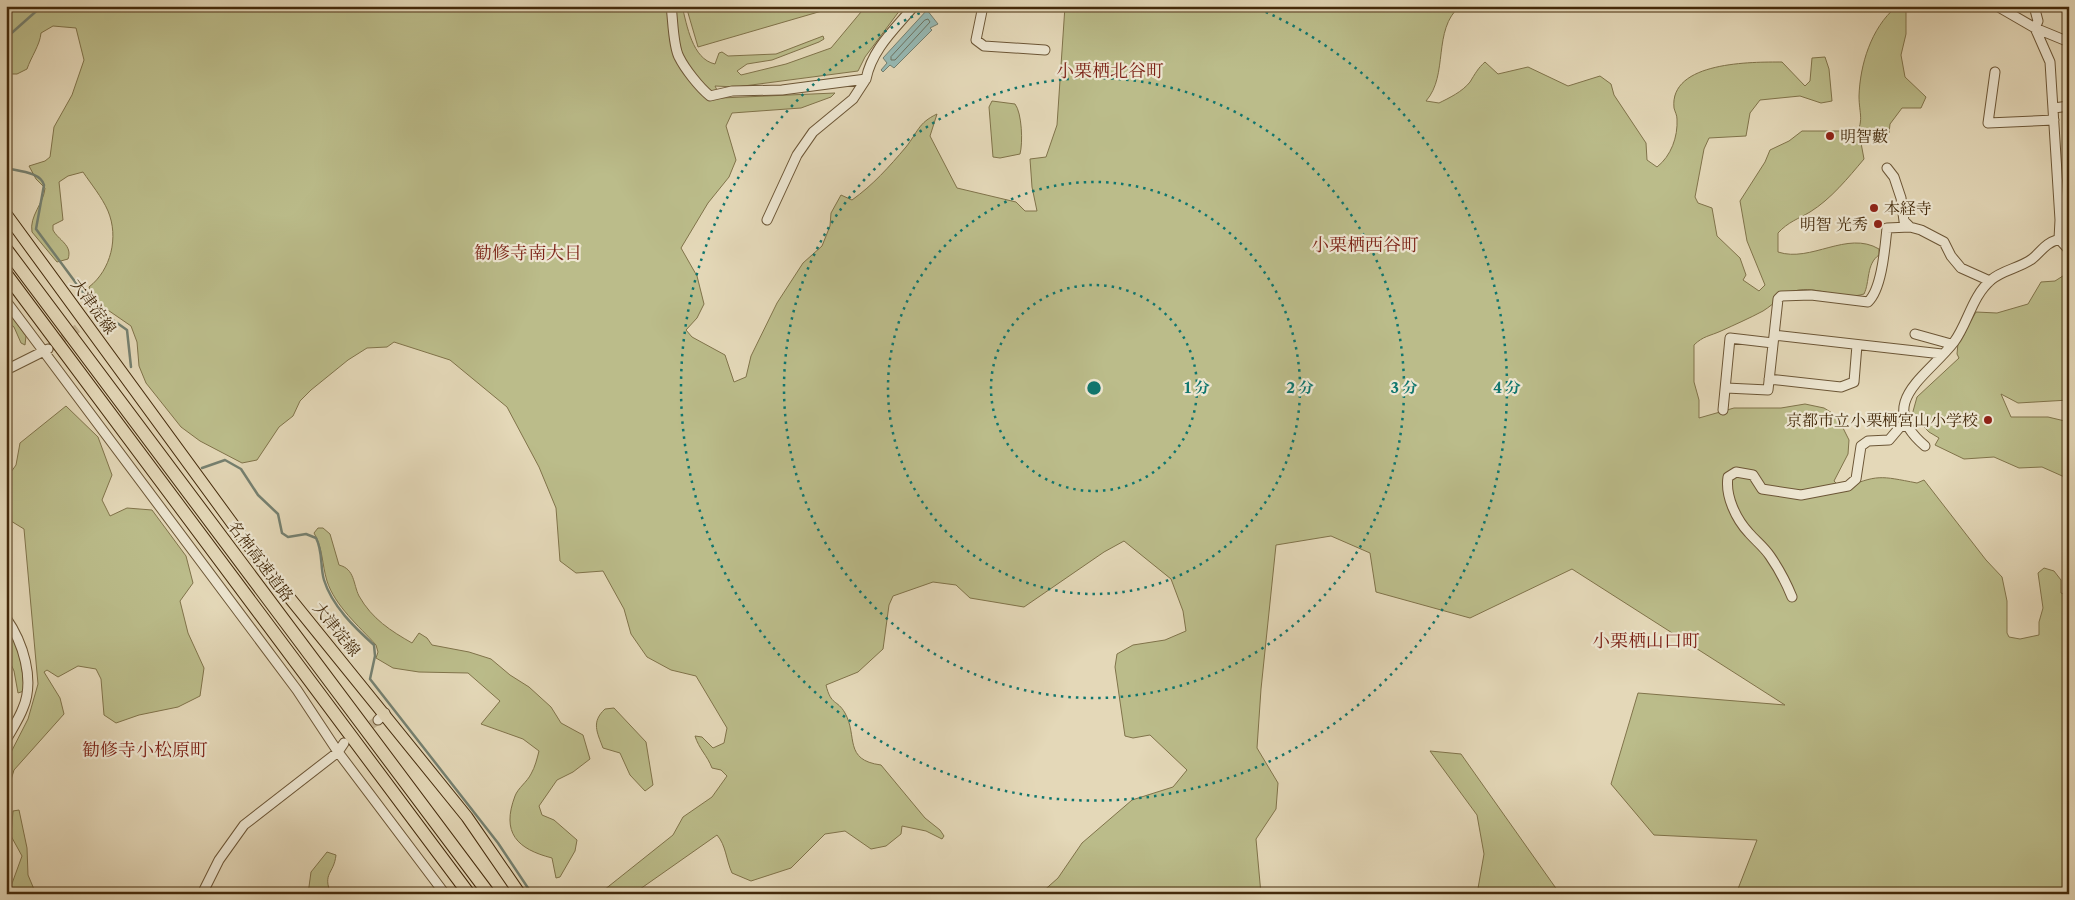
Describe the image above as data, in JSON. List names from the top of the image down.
{
  "streets": {
    "highway": ["名神高速道路"],
    "main road": ["大津淀線"]
  },
  "districts": [
    "小栗栖北谷町",
    "小栗栖西谷町",
    "勧修寺南大日",
    "小栗栖山口町",
    "勧修寺小松原町"
  ],
  "places": [
    "明智藪",
    "本経寺",
    "明智 光秀",
    "京都市立小栗栖宮山小学校"
  ],
  "rings": [
    "1 分",
    "2 分",
    "3 分",
    "4 分"
  ]
}
